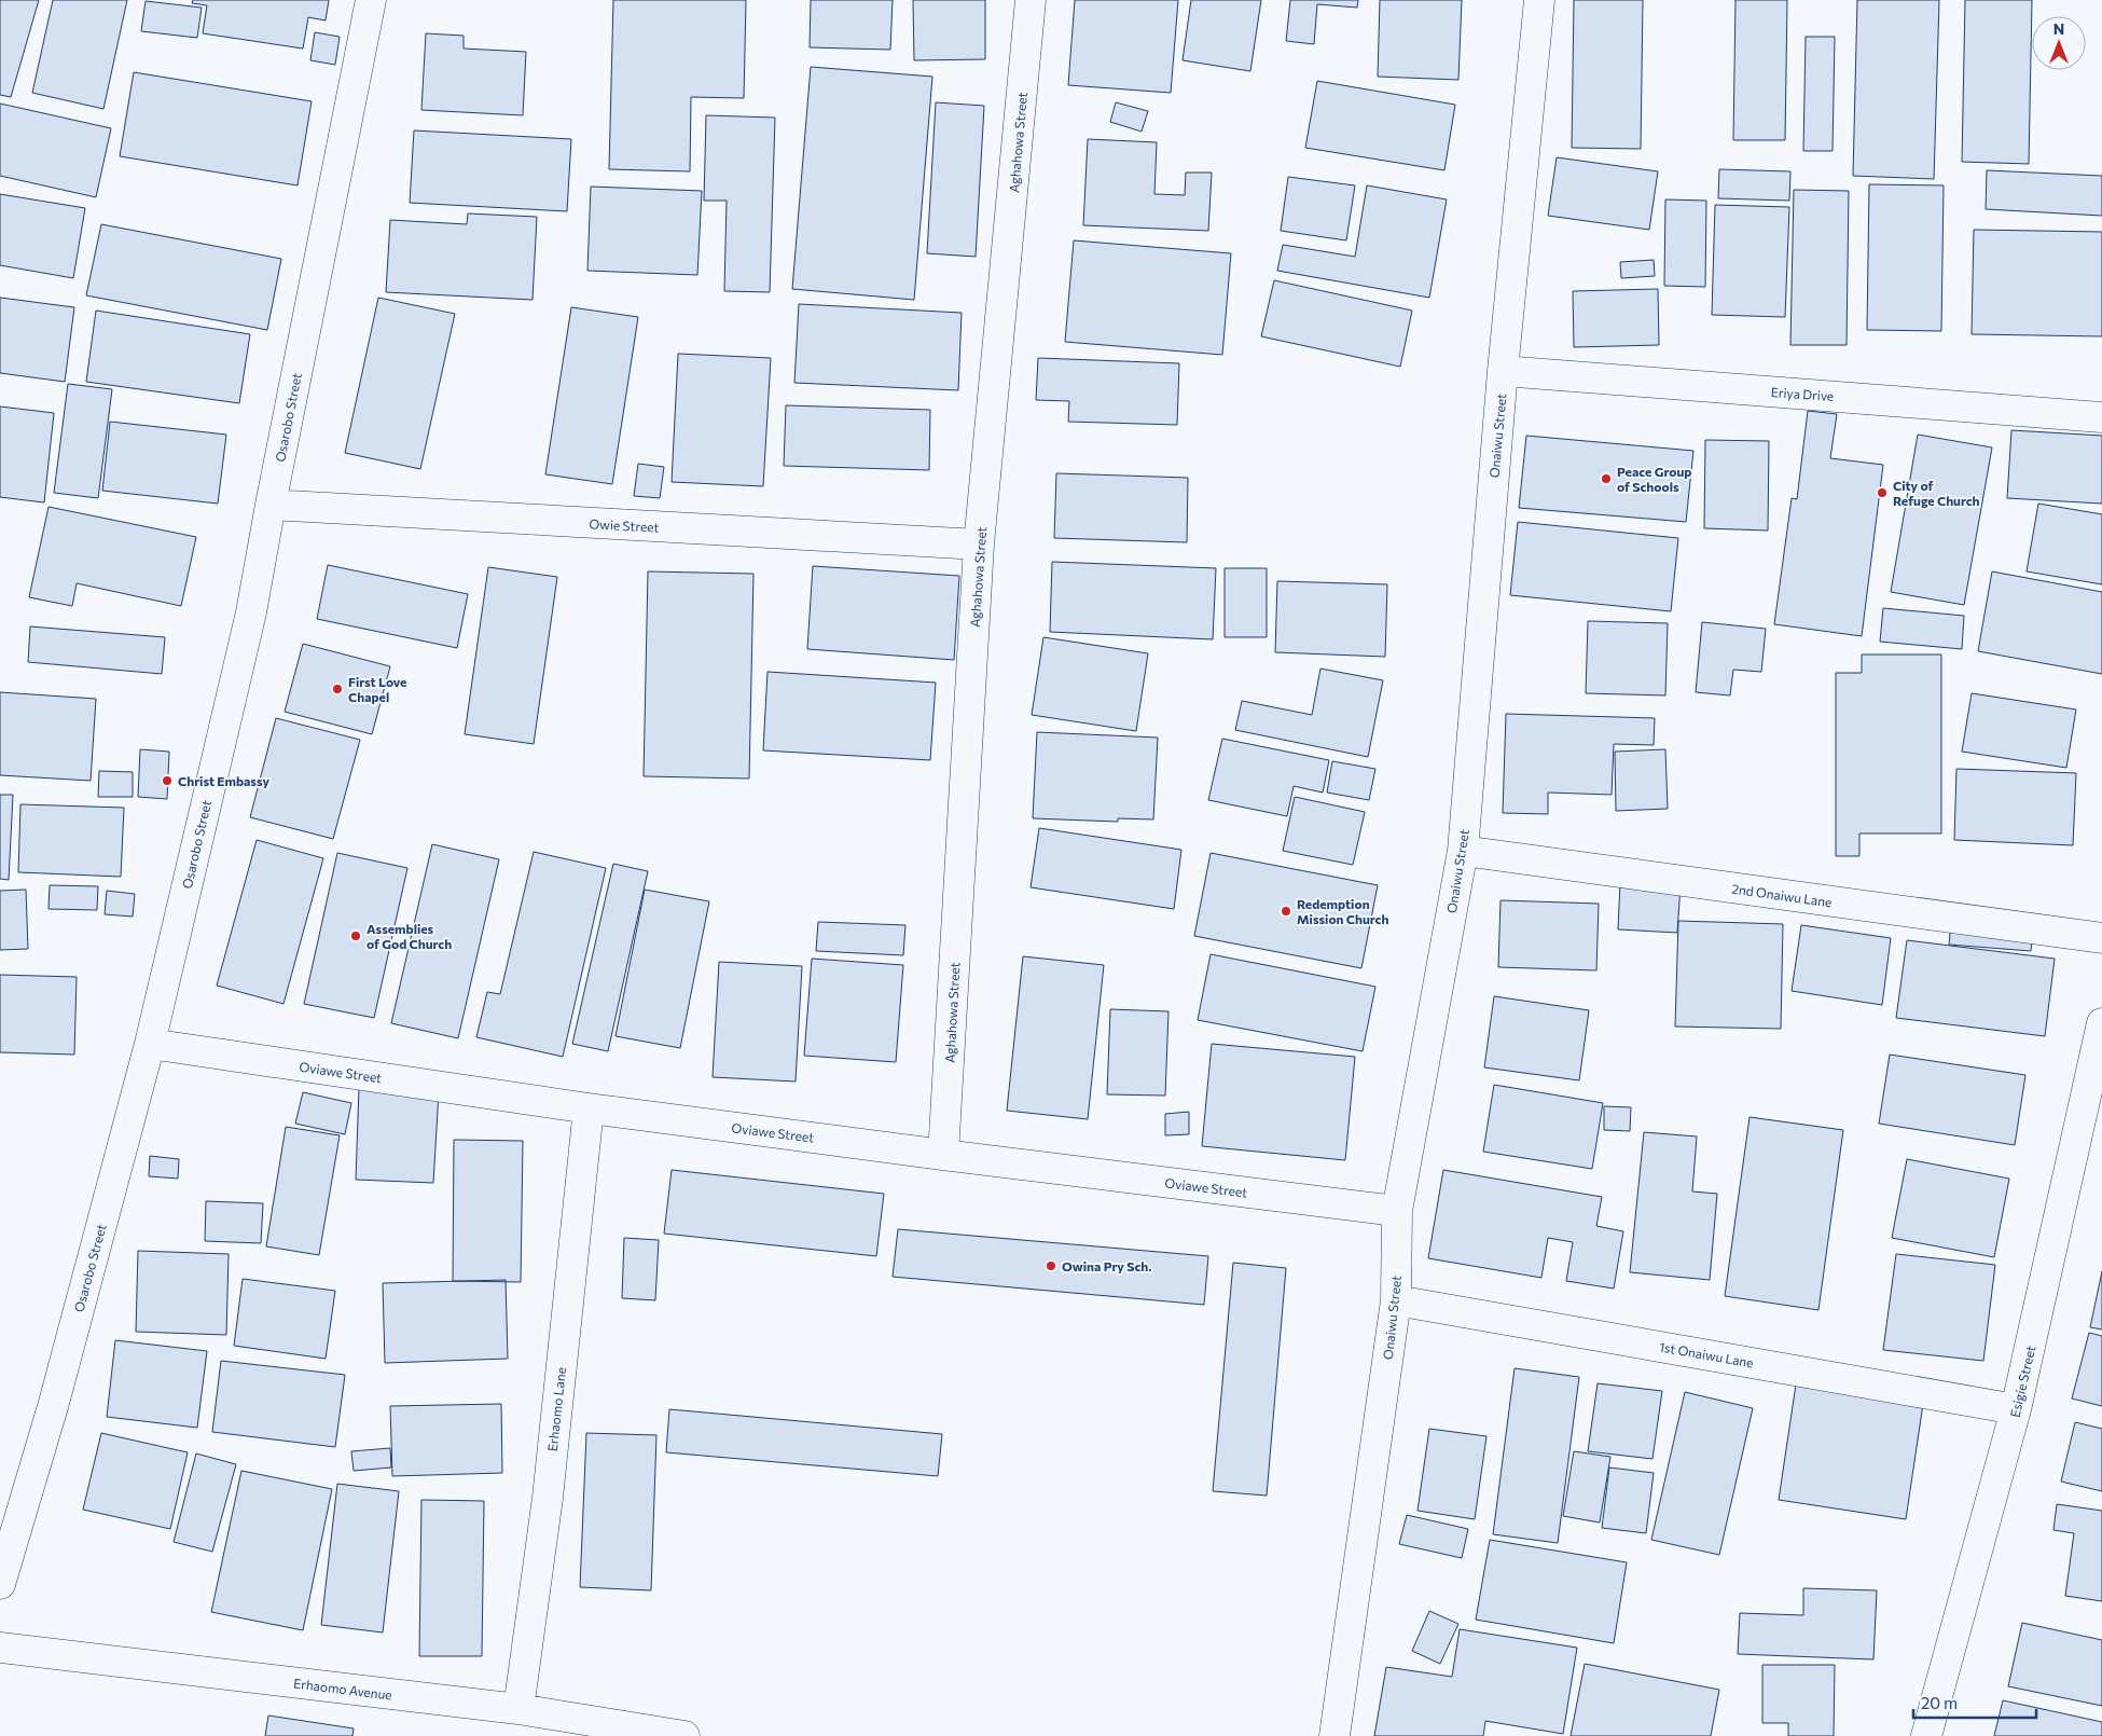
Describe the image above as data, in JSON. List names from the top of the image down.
{
  "streets": {
    "street": [
      "Aghahowa Street",
      "Eriya Drive",
      "Osarobo Street",
      "Onaiwu Street",
      "Owie Street",
      "2nd Onaiwu Lane",
      "Oviawe Street",
      "1st Onaiwu Lane",
      "Esigie Street",
      "Erhaomo Lane",
      "Erhaomo Avenue"
    ]
  },
  "crossings": [
    ["Aghahowa Street", "Owie Street"],
    ["Aghahowa Street", "Oviawe Street"],
    ["Eriya Drive", "Onaiwu Street"],
    ["Osarobo Street", "Owie Street"],
    ["Osarobo Street", "Oviawe Street"],
    ["Onaiwu Street", "2nd Onaiwu Lane"],
    ["Onaiwu Street", "Oviawe Street"],
    ["Onaiwu Street", "1st Onaiwu Lane"],
    ["Oviawe Street", "Erhaomo Lane"],
    ["1st Onaiwu Lane", "Esigie Street"],
    ["Erhaomo Lane", "Erhaomo Avenue"]
  ],
  "places": [
    "Peace Group of Schools",
    "City of Refuge Church",
    "First Love Chapel",
    "Christ Embassy",
    "Redemption Mission Church",
    "Assemblies of God Church",
    "Owina Pry Sch."
  ],
  "scale_bar": "20 m",
  "north": "top"
}
